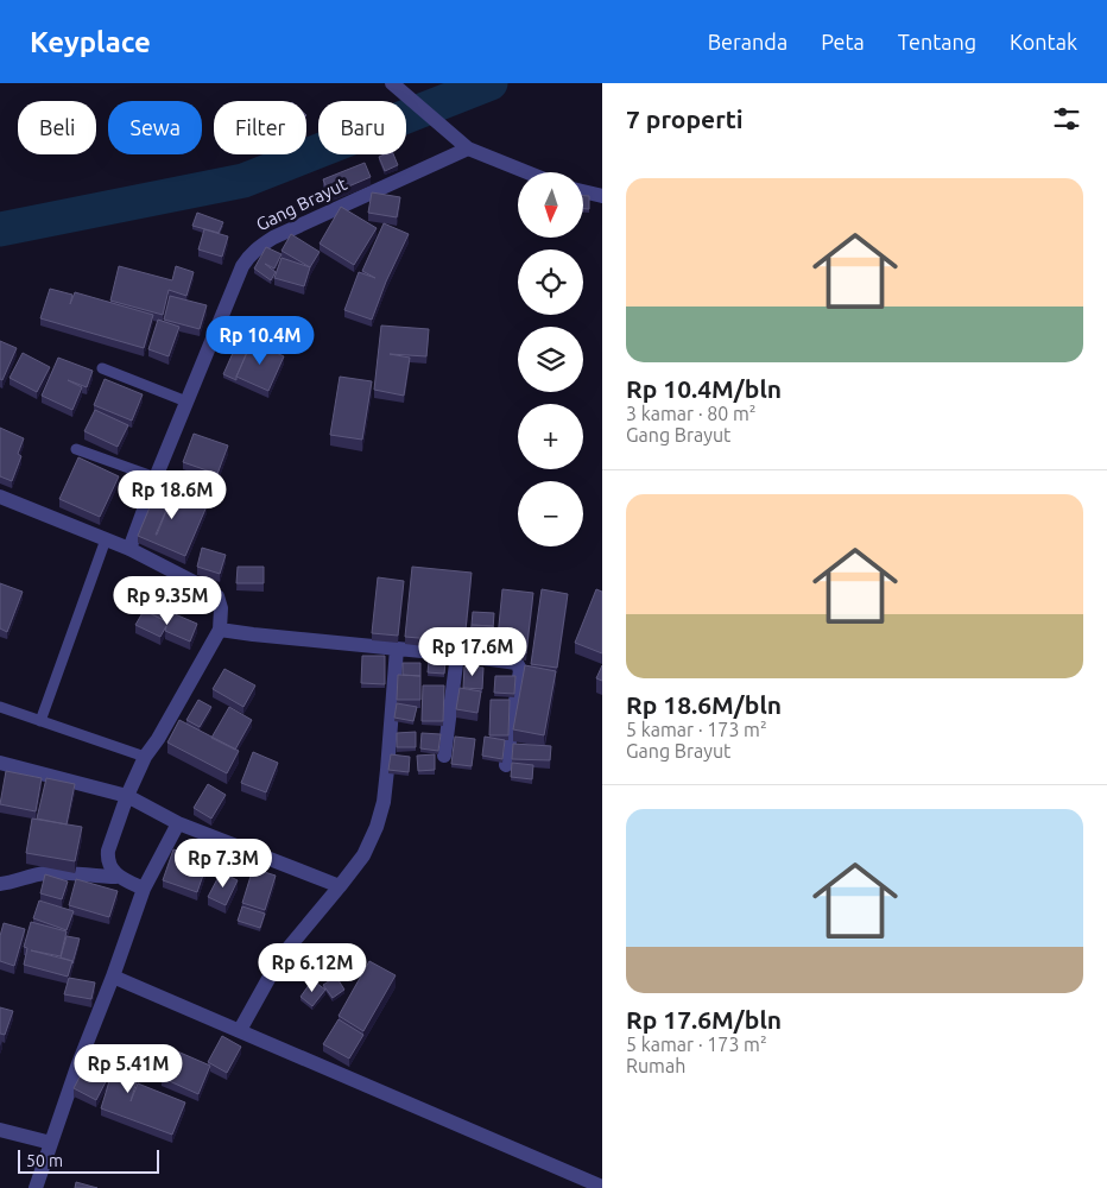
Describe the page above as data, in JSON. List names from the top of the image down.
{
  "streets": {
    "street": ["Gang Brayut"]
  },
  "scale_bar": "50 m",
  "north": "bottom",
  "page": {
    "header": "Keyplace",
    "nav": [
      "Beranda",
      "Peta",
      "Tentang",
      "Kontak"
    ],
    "heading": "7 properti",
    "chip": [
      "Beli",
      "Sewa",
      "Filter",
      "Baru"
    ],
    "list": [
      {
        "name": "Rp 10.4M/bln",
        "note": "3 kamar · 80 m² · Gang Brayut"
      },
      {
        "name": "Rp 18.6M/bln",
        "note": "5 kamar · 173 m² · Gang Brayut"
      },
      {
        "name": "Rp 17.6M/bln",
        "note": "5 kamar · 173 m² · Rumah"
      }
    ],
    "map_buttons": ["+", "−"],
    "price": [
      "Rp 10.4M",
      "Rp 18.6M",
      "Rp 9.35M",
      "Rp 17.6M",
      "Rp 7.3M",
      "Rp 6.12M",
      "Rp 5.41M"
    ],
    "scale": "50 m"
  }
}
